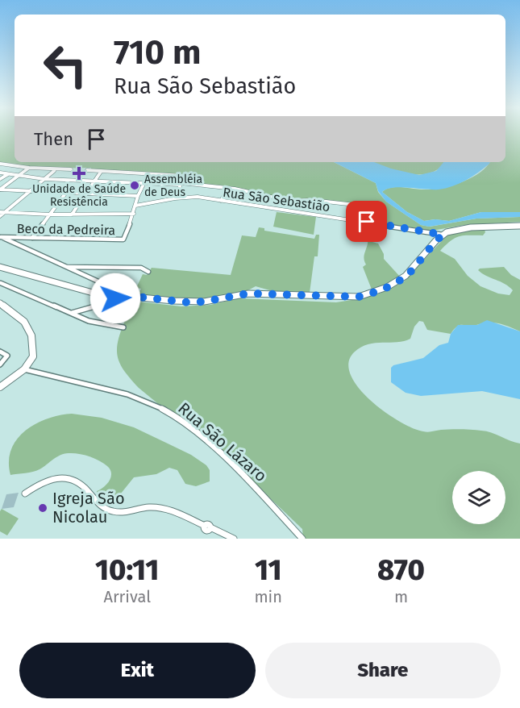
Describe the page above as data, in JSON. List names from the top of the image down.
{
  "streets": {
    "street": ["Rua São Sebastião", "Beco da Pedreira", "Rua São Lázaro"]
  },
  "crossings": [
    ["Rua São Sebastião", "Beco da Pedreira"]
  ],
  "places": {
    "health": ["Unidade de Saúde Resistência"],
    "other": ["Assembléia de Deus", "Igreja São Nicolau"]
  },
  "page": {
    "turn": ["710 m", "Rua São Sebastião"],
    "then": "Then",
    "eta": [
      "10:11",
      "Arrival",
      "11",
      "min",
      "870",
      "m"
    ],
    "buttons": ["Exit", "Share"]
  }
}
